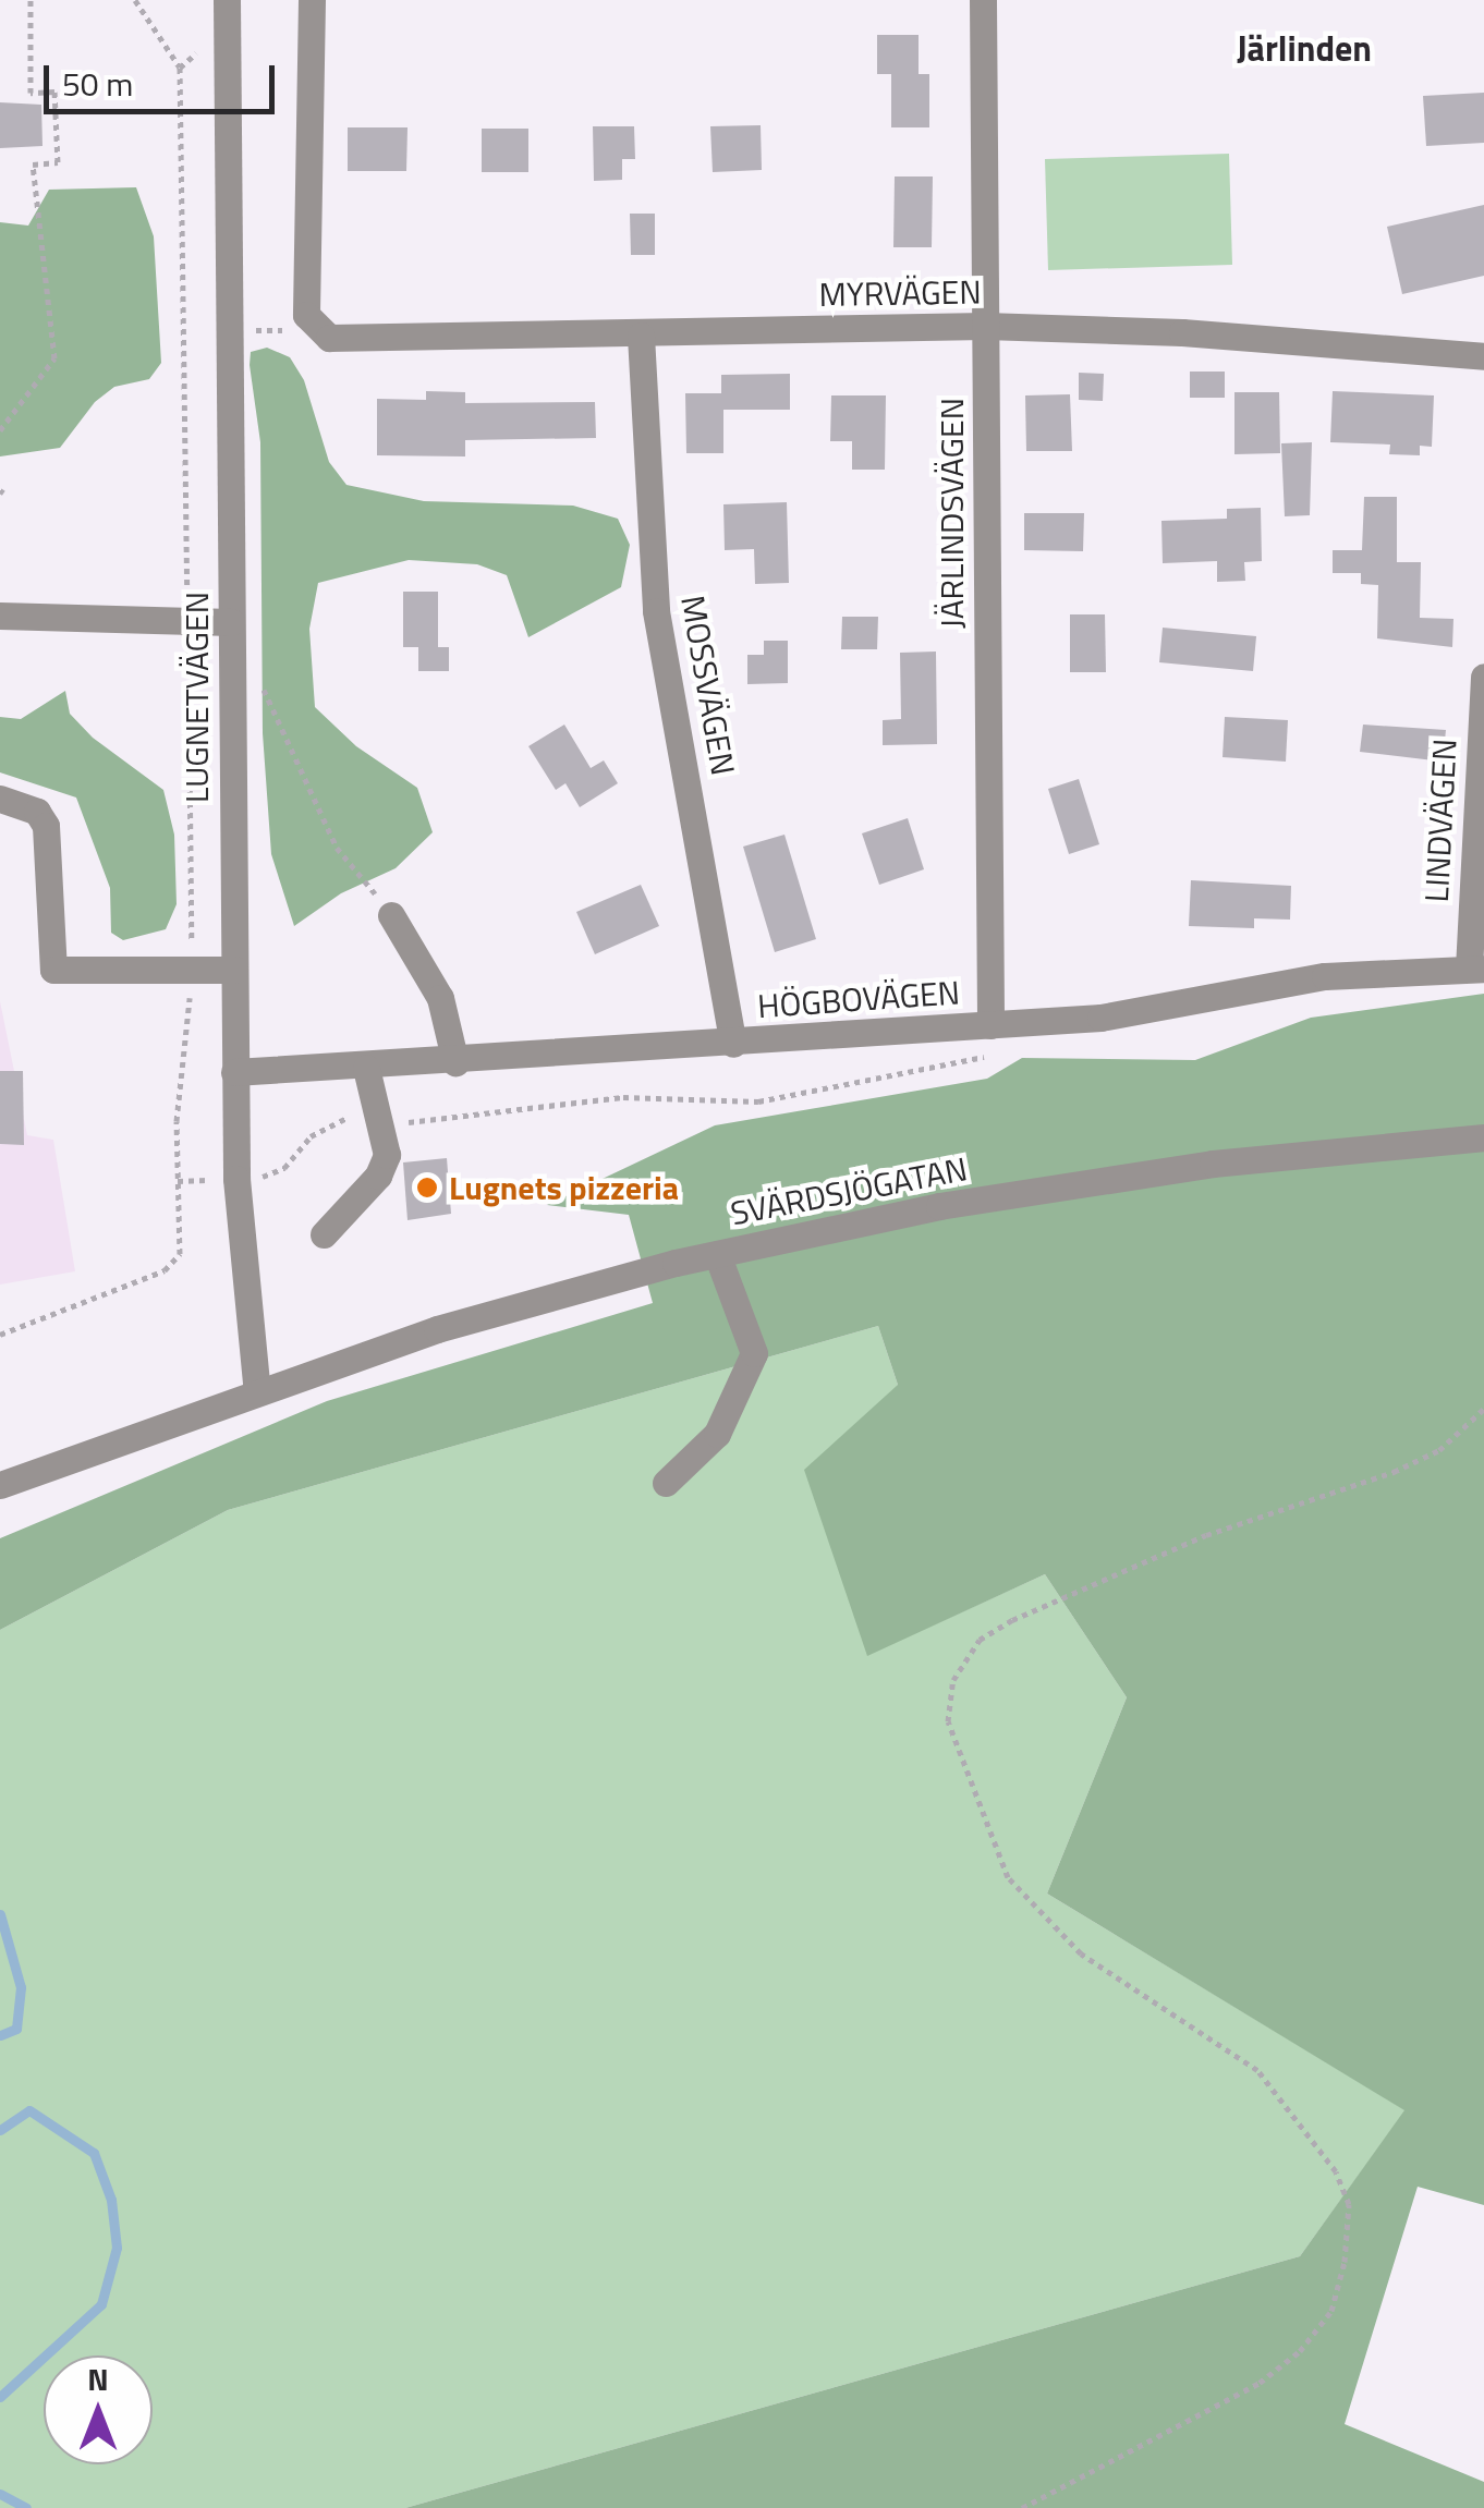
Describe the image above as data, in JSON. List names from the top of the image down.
{
  "streets": {
    "street": [
      "MYRVÄGEN",
      "JÄRLINDSVÄGEN",
      "MOSSVÄGEN",
      "LUGNETVÄGEN",
      "LINDVÄGEN",
      "HÖGBOVÄGEN",
      "SVÄRDSJÖGATAN"
    ]
  },
  "crossings": [
    ["MYRVÄGEN", "JÄRLINDSVÄGEN"],
    ["MYRVÄGEN", "MOSSVÄGEN"],
    ["JÄRLINDSVÄGEN", "HÖGBOVÄGEN"],
    ["MOSSVÄGEN", "HÖGBOVÄGEN"],
    ["LUGNETVÄGEN", "HÖGBOVÄGEN"],
    ["LUGNETVÄGEN", "SVÄRDSJÖGATAN"],
    ["LINDVÄGEN", "HÖGBOVÄGEN"]
  ],
  "districts": ["Järlinden"],
  "places": ["Lugnets pizzeria"],
  "scale_bar": "50 m",
  "north": "top"
}
